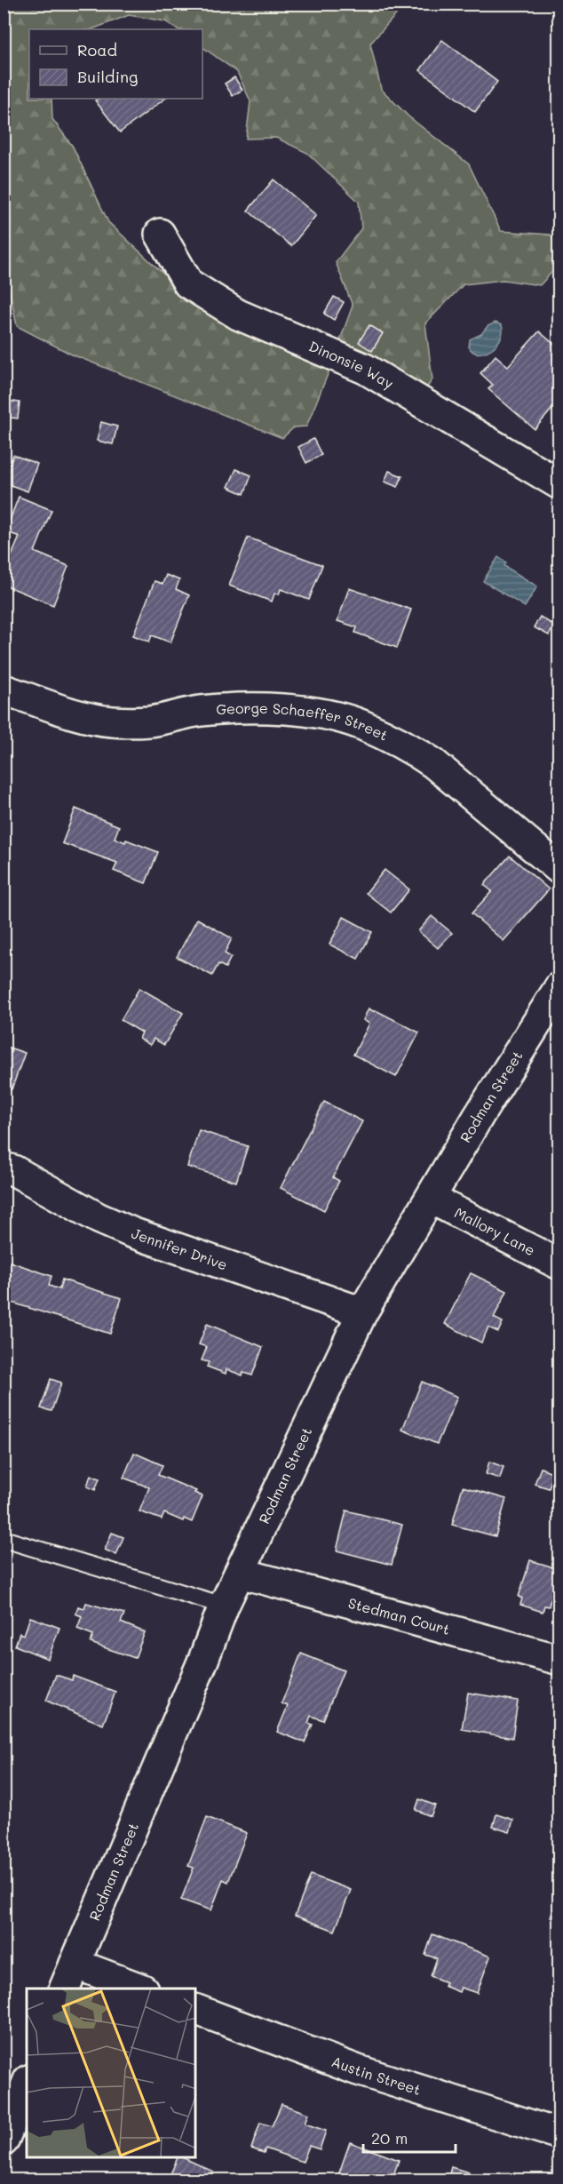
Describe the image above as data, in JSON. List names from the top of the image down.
{
  "streets": {
    "street": [
      "Dinonsie Way",
      "George Schaeffer Street",
      "Rodman Street",
      "Mallory Lane",
      "Jennifer Drive",
      "Stedman Court",
      "Austin Street"
    ]
  },
  "crossings": [
    ["Rodman Street", "Mallory Lane"],
    ["Rodman Street", "Jennifer Drive"],
    ["Rodman Street", "Stedman Court"]
  ],
  "legend": ["Road", "Building"],
  "scale_bar": "20 m"
}
